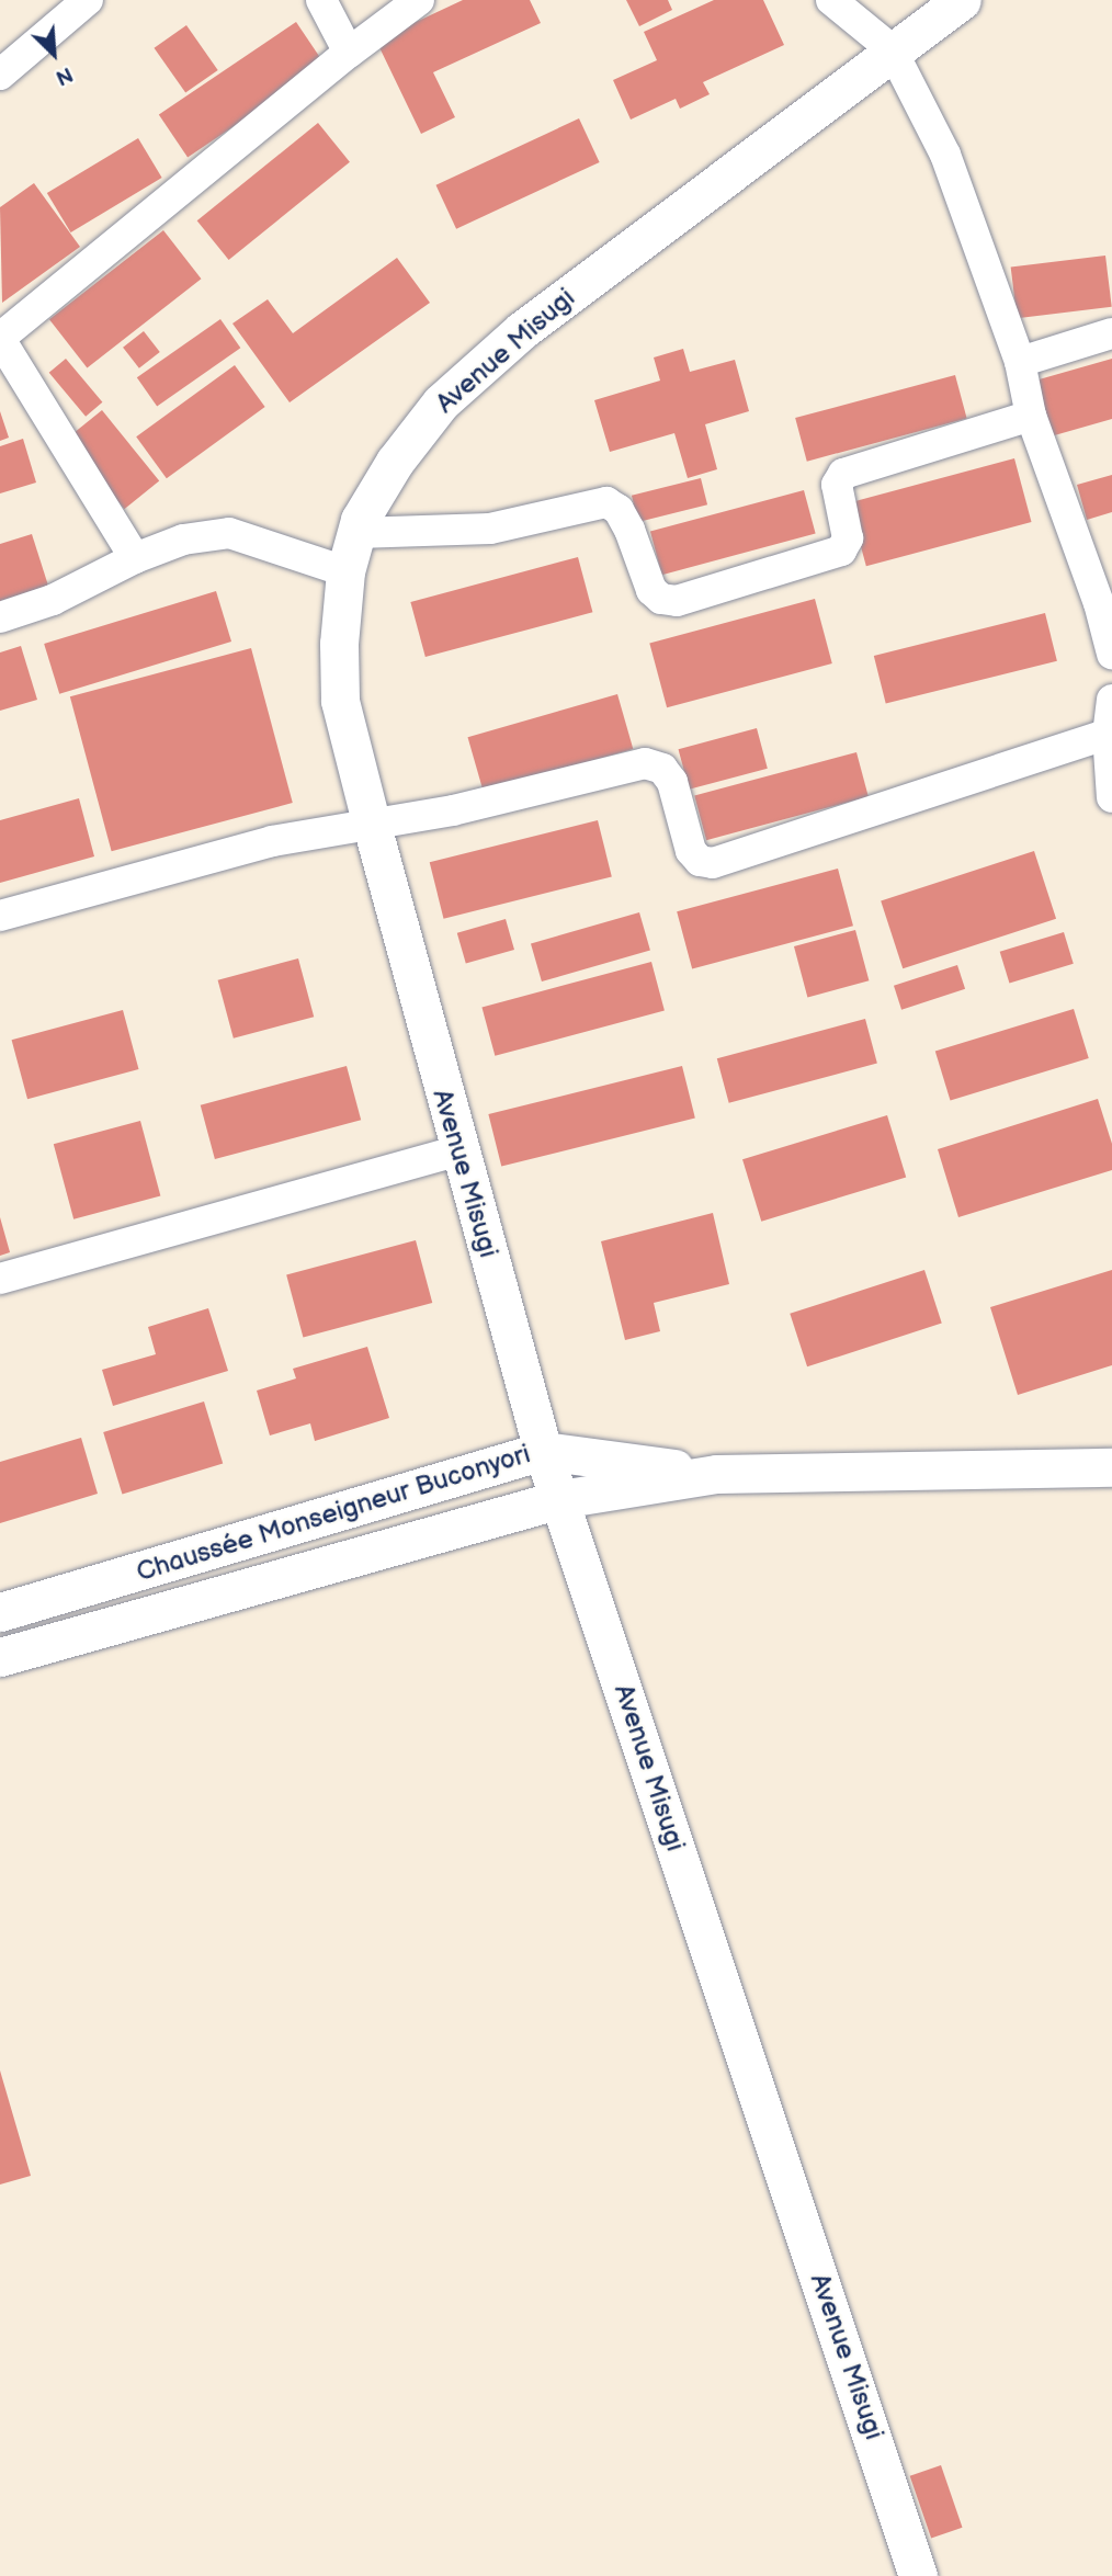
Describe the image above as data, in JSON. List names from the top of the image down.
{
  "streets": {
    "street": ["Avenue Misugi", "Chaussée Monseigneur Buconyori"]
  },
  "crossings": [
    ["Avenue Misugi", "Chaussée Monseigneur Buconyori"]
  ],
  "north": "bottom right"
}
